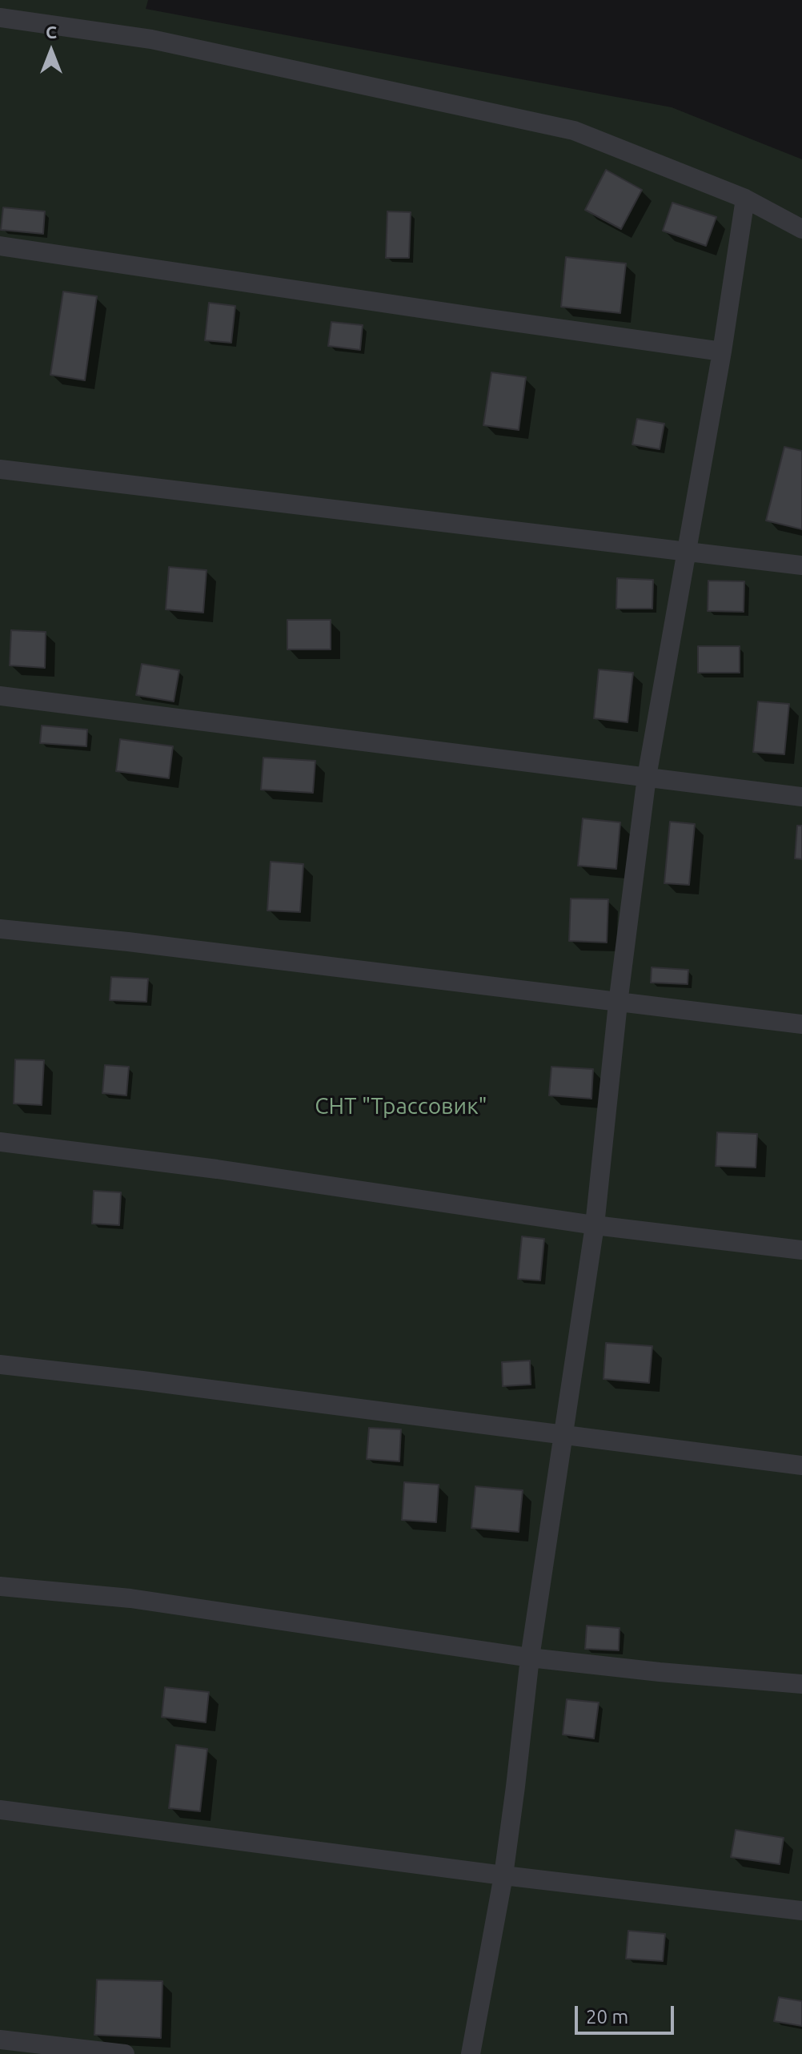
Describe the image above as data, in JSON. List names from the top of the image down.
{
  "parks": ["СНТ \"Трассовик\""],
  "scale_bar": "20 m",
  "north": "top"
}
